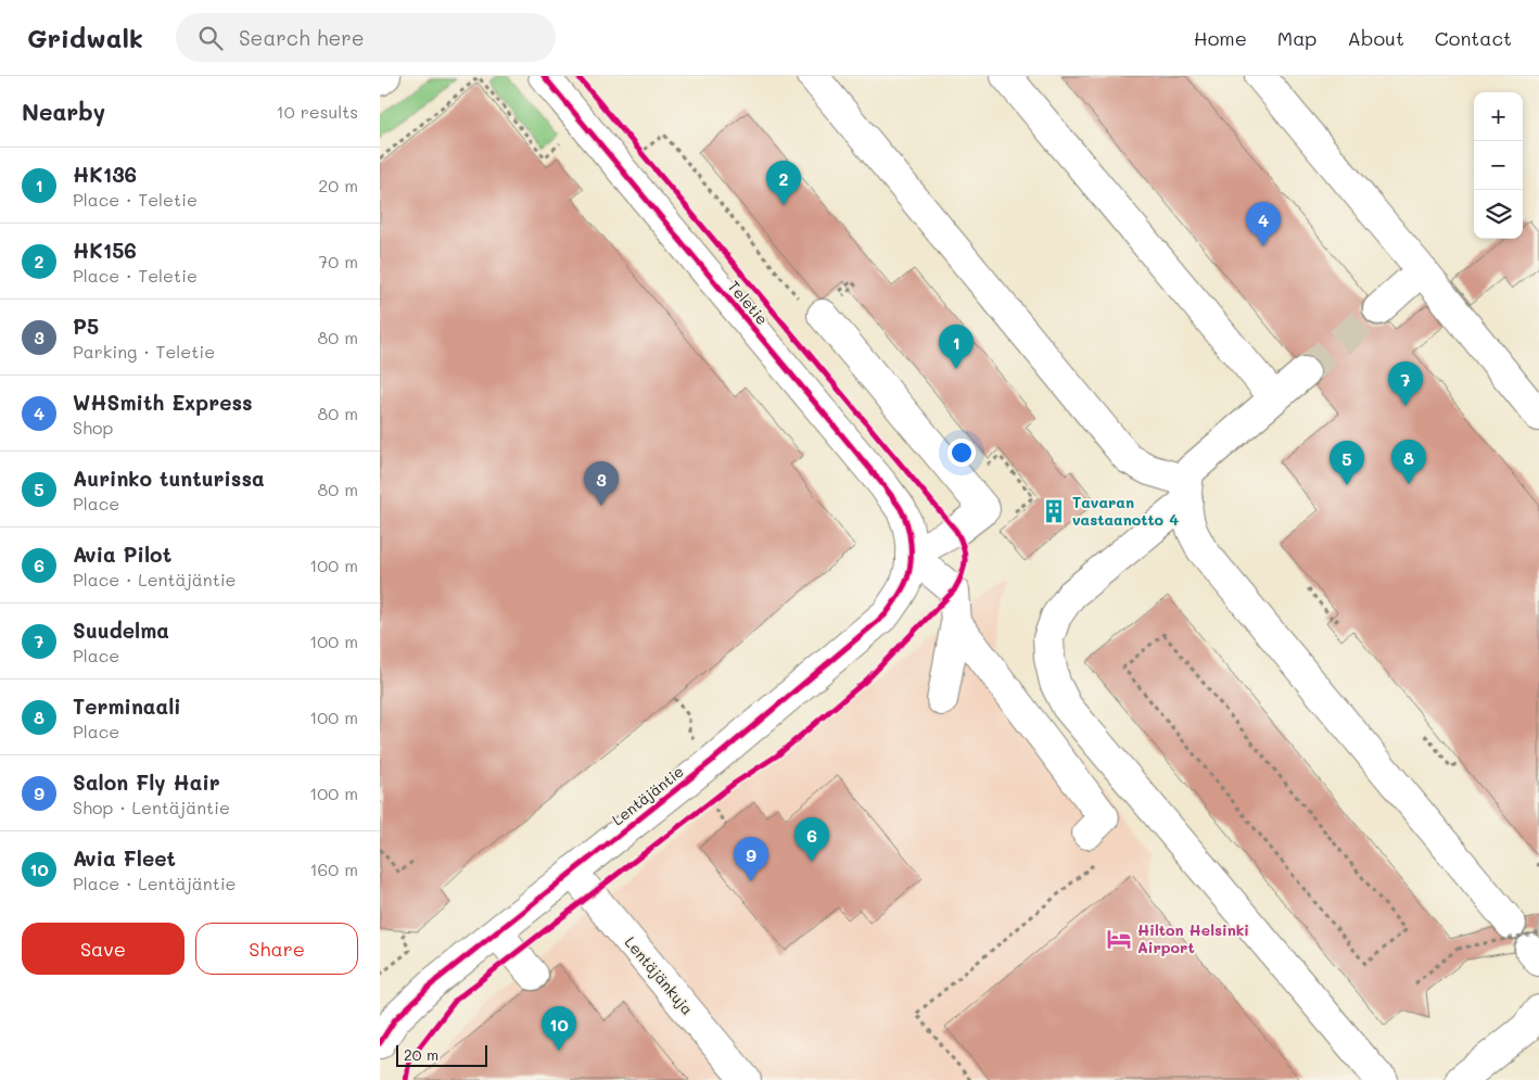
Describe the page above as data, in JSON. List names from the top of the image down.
{
  "streets": {
    "street": ["Teletie", "Lentäjäntie", "Lentäjänkuja"]
  },
  "crossings": [
    ["Teletie", "Lentäjäntie"],
    ["Lentäjäntie", "Lentäjänkuja"]
  ],
  "places": {
    "building": ["Tavaran vastaanotto 4"],
    "hotel": ["Hilton Helsinki Airport"]
  },
  "scale_bar": "20 m",
  "page": {
    "header": "Gridwalk",
    "search": "Search here",
    "nav": [
      "Home",
      "Map",
      "About",
      "Contact"
    ],
    "heading": ["Nearby", "10 results"],
    "map_buttons": ["+", "−"],
    "list": [
      {
        "mark": "1",
        "name": "HK136",
        "note": "Place · Teletie",
        "value": "20 m"
      },
      {
        "mark": "2",
        "name": "HK156",
        "note": "Place · Teletie",
        "value": "70 m"
      },
      {
        "mark": "3",
        "name": "P5",
        "note": "Parking · Teletie",
        "value": "80 m"
      },
      {
        "mark": "4",
        "name": "WHSmith Express",
        "note": "Shop",
        "value": "80 m"
      },
      {
        "mark": "5",
        "name": "Aurinko tunturissa",
        "note": "Place",
        "value": "80 m"
      },
      {
        "mark": "6",
        "name": "Avia Pilot",
        "note": "Place · Lentäjäntie",
        "value": "100 m"
      },
      {
        "mark": "7",
        "name": "Suudelma",
        "note": "Place",
        "value": "100 m"
      },
      {
        "mark": "8",
        "name": "Terminaali",
        "note": "Place",
        "value": "100 m"
      },
      {
        "mark": "9",
        "name": "Salon Fly Hair",
        "note": "Shop · Lentäjäntie",
        "value": "100 m"
      },
      {
        "mark": "10",
        "name": "Avia Fleet",
        "note": "Place · Lentäjäntie",
        "value": "160 m"
      }
    ],
    "pins": [
      "2",
      "4",
      "1",
      "7",
      "8",
      "5",
      "3",
      "6",
      "9",
      "10"
    ],
    "buttons": ["Save", "Share"],
    "scale": "20 m"
  }
}
